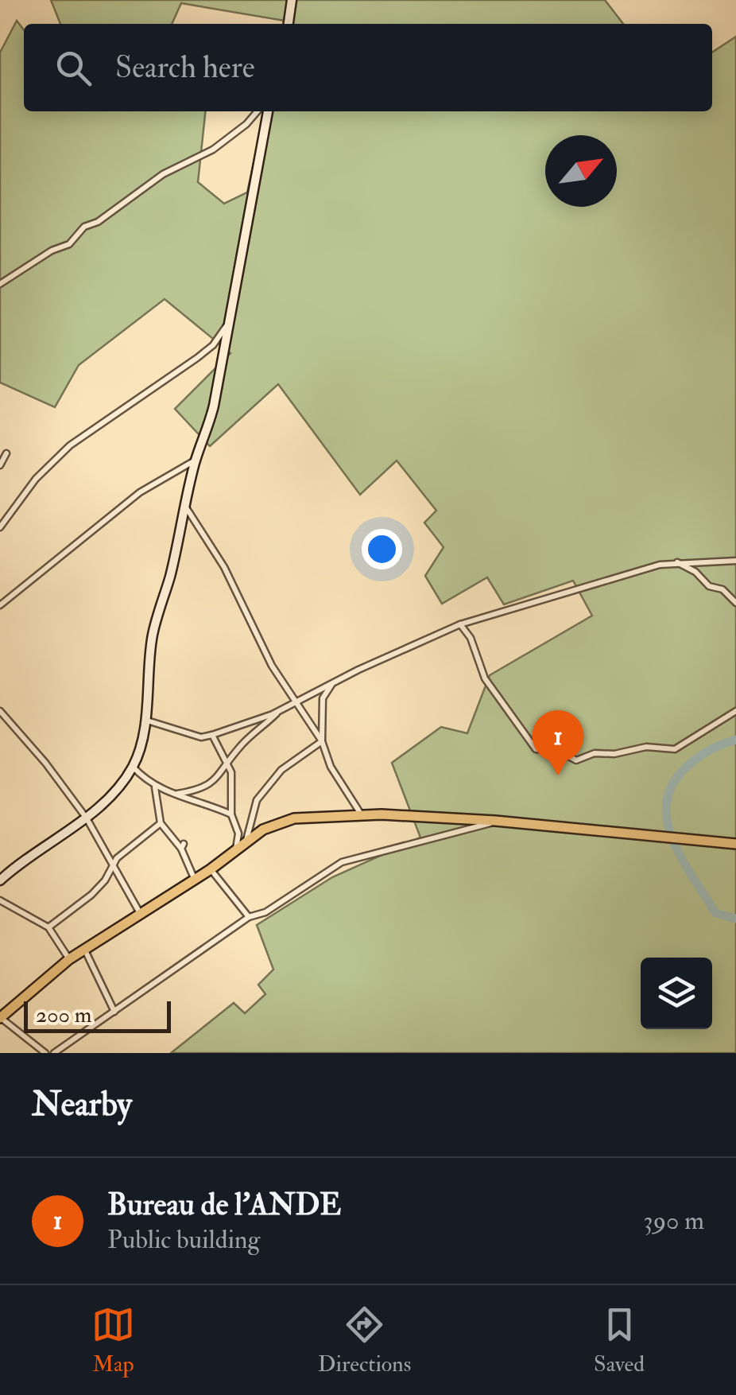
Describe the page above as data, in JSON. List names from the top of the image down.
{
  "scale_bar": "200 m",
  "north": "top right",
  "page": {
    "search": "Search here",
    "pins": "1",
    "scale": "200 m",
    "heading": "Nearby",
    "list": [
      {
        "mark": "1",
        "name": "Bureau de l'ANDE",
        "note": "Public building",
        "value": "390 m"
      }
    ],
    "nav": ["Map", "Directions", "Saved"]
  }
}
